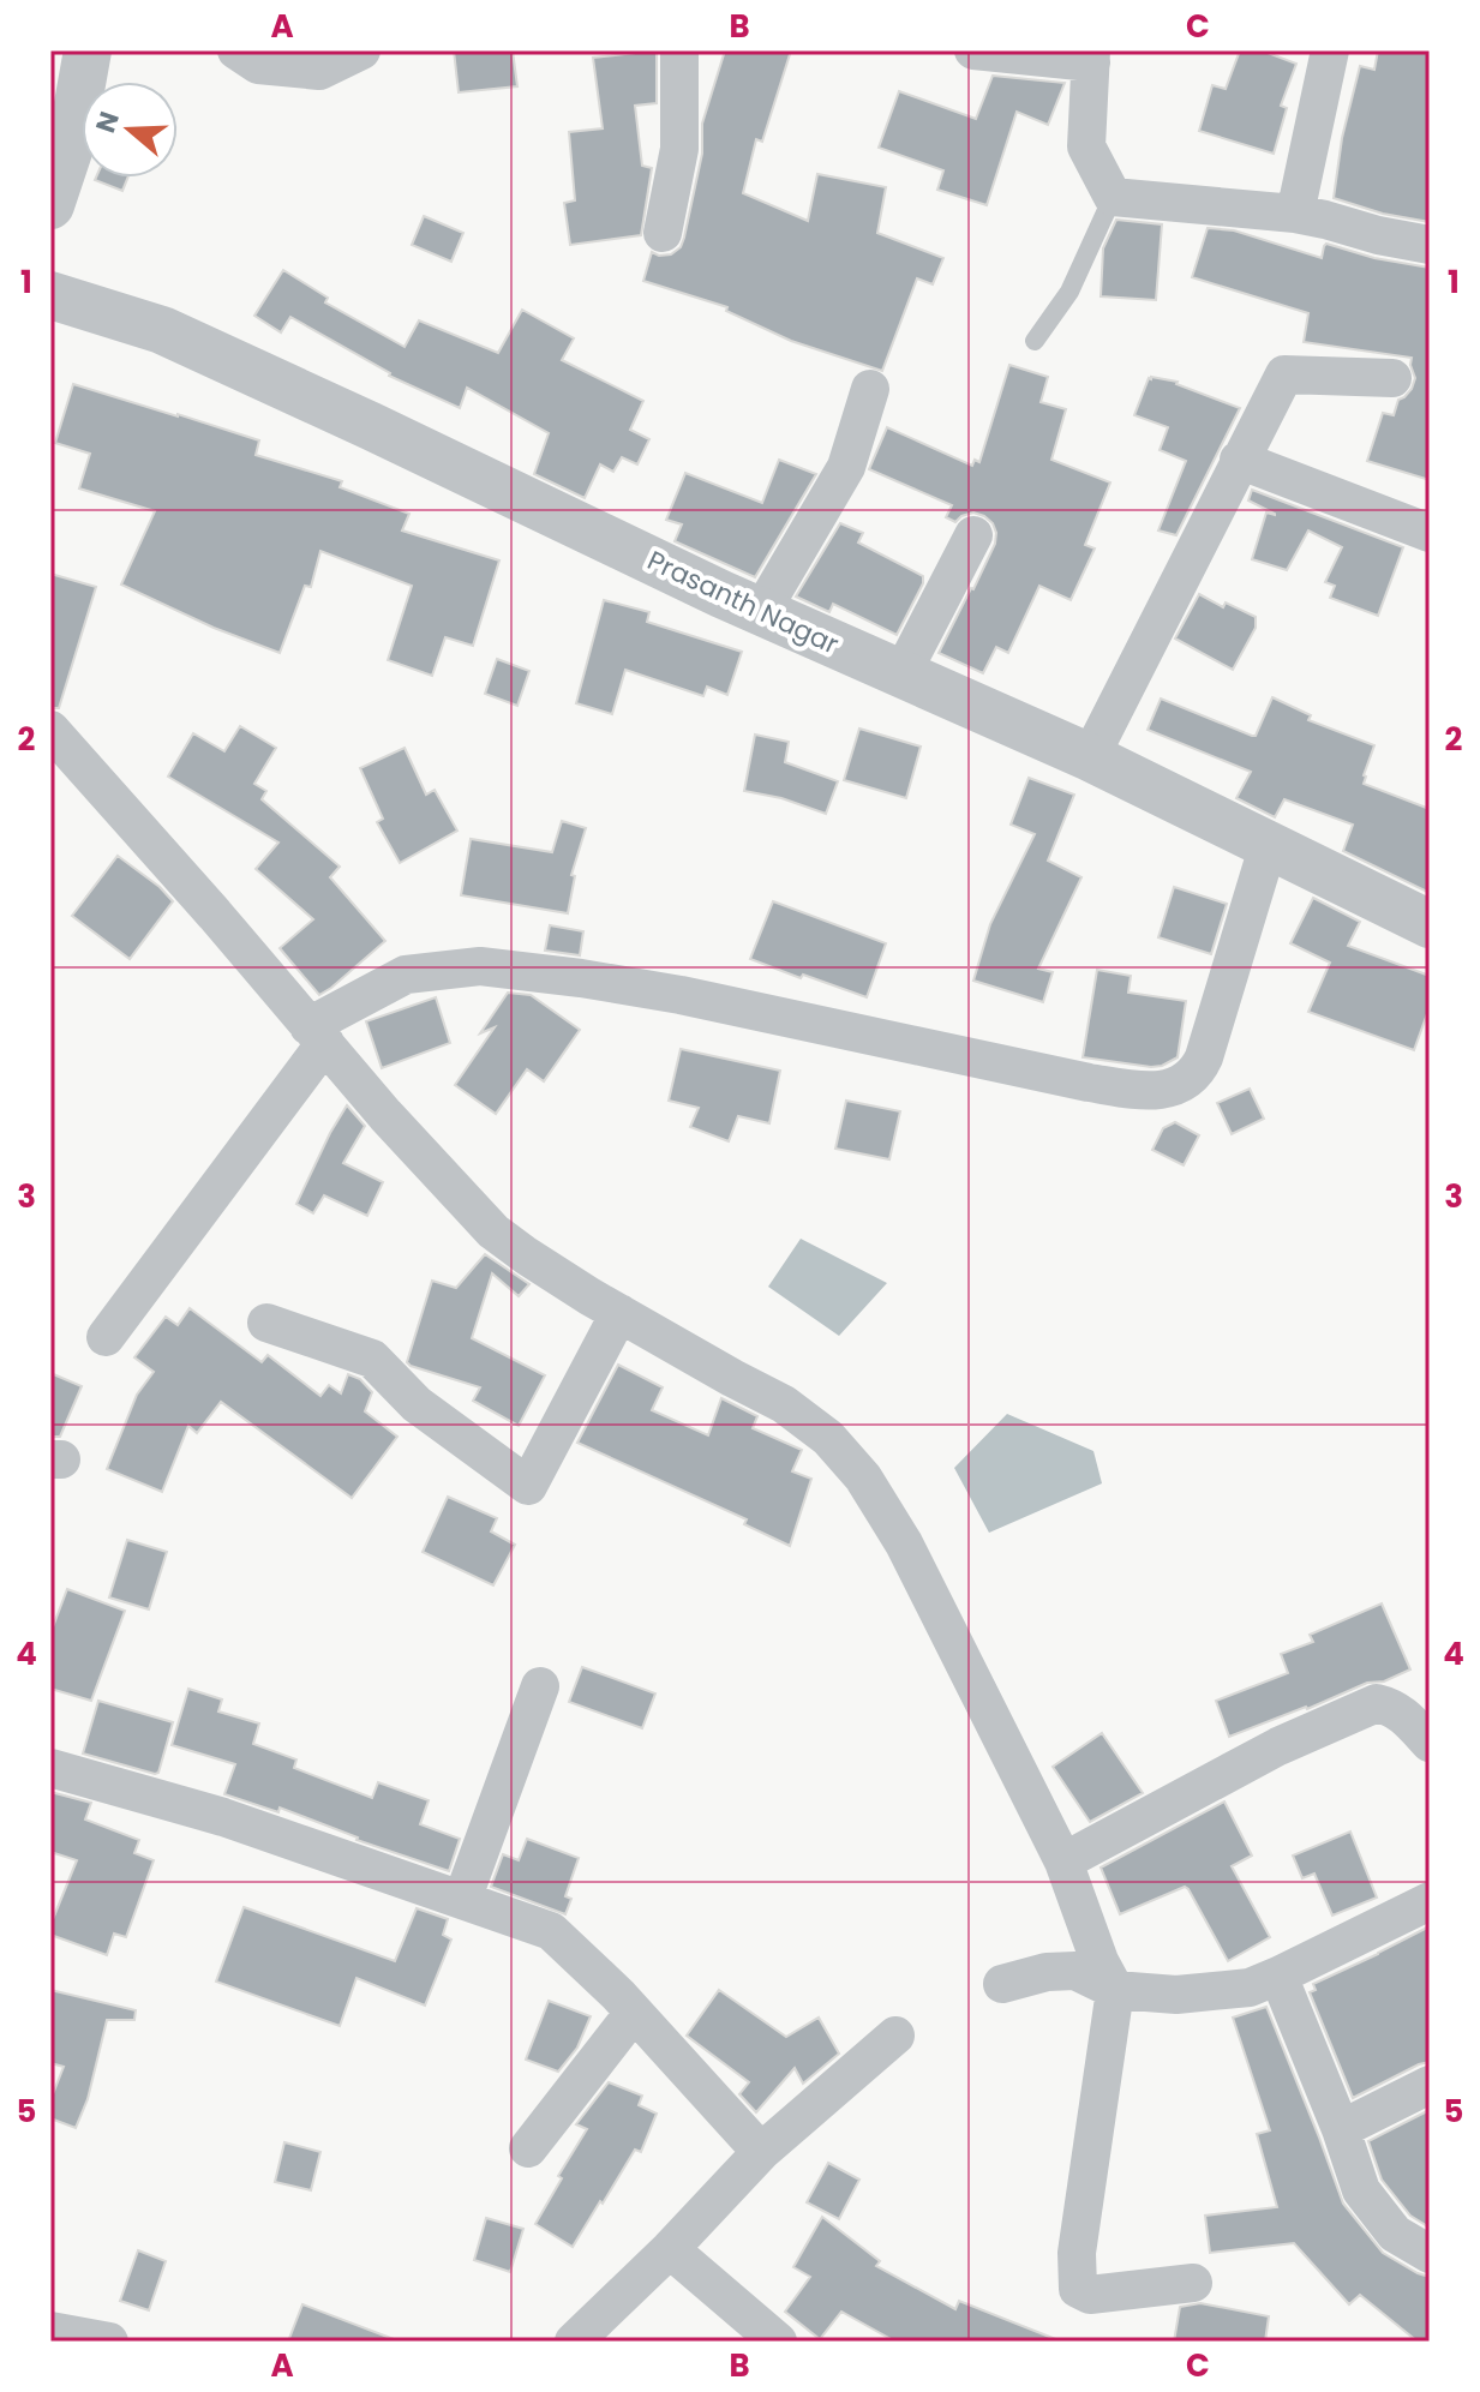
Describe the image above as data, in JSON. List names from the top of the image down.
{
  "streets": {
    "street": ["Prasanth Nagar"]
  },
  "north": "left",
  "grid": {
    "columns": ["A", "B", "C"],
    "rows": [
      "1",
      "2",
      "3",
      "4",
      "5"
    ]
  }
}
